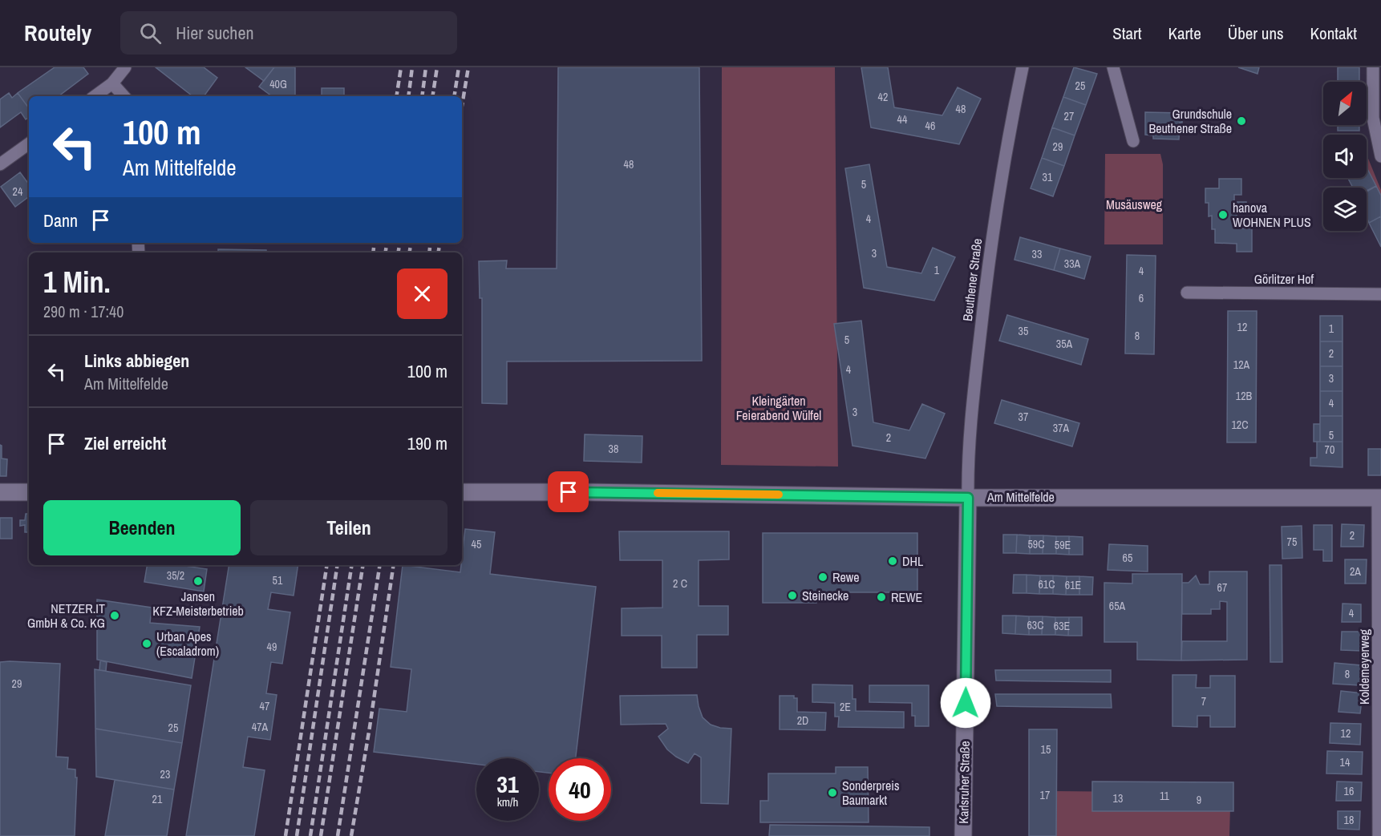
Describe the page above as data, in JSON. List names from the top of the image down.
{
  "streets": {
    "street": [
      "Görlitzer Hof",
      "Beuthener Straße",
      "Am Mittelfelde",
      "Koldemeyerweg",
      "Karlsruher Straße"
    ]
  },
  "crossings": [
    ["Beuthener Straße", "Am Mittelfelde"],
    ["Beuthener Straße", "Karlsruher Straße"],
    ["Am Mittelfelde", "Koldemeyerweg"],
    ["Am Mittelfelde", "Karlsruher Straße"]
  ],
  "parks": ["Musäusweg", "Kleingärten Feierabend Wülfel"],
  "places": [
    "Grundschule Beuthener Straße",
    "hanova WOHNEN PLUS",
    "DHL",
    "Rewe",
    "Jansen KFZ-Meisterbetrieb",
    "Steinecke",
    "REWE",
    "NETZER.IT GmbH & Co. KG",
    "Urban Apes (Escaladrom)",
    "Sonderpreis Baumarkt"
  ],
  "house_numbers": [
    "40G",
    "25",
    "42",
    "48",
    "27",
    "44",
    "46",
    "29",
    "48",
    "31",
    "5",
    "24",
    "4",
    "3",
    "33",
    "33A",
    "1",
    "4",
    "6",
    "12",
    "1",
    "35",
    "8",
    "5",
    "35A",
    "2",
    "12A",
    "4",
    "3",
    "12B",
    "4",
    "3",
    "37",
    "12C",
    "37A",
    "5",
    "2",
    "38",
    "70",
    "2",
    "75",
    "45",
    "59C",
    "59E",
    "65",
    "2A",
    "35/2",
    "51",
    "2 C",
    "61C",
    "61E",
    "67",
    "65A",
    "4",
    "63C",
    "63E",
    "49",
    "8",
    "29",
    "7",
    "47",
    "2E",
    "2D",
    "47A",
    "25",
    "12",
    "15",
    "14",
    "23",
    "16",
    "17",
    "11",
    "13",
    "21",
    "9",
    "18"
  ],
  "north": "top right",
  "page": {
    "header": "Routely",
    "search": "Hier suchen",
    "nav": [
      "Start",
      "Karte",
      "Über uns",
      "Kontakt"
    ],
    "turn": ["100 m", "Am Mittelfelde"],
    "then": "Dann",
    "heading": ["1 Min.", "290 m · 17:40"],
    "list": [
      {
        "name": "Links abbiegen",
        "note": "Am Mittelfelde",
        "value": "100 m"
      },
      {
        "name": "Ziel erreicht",
        "value": "190 m"
      }
    ],
    "buttons": ["Beenden", "Teilen"],
    "speed": "31 km/h",
    "limit": "40"
  }
}
